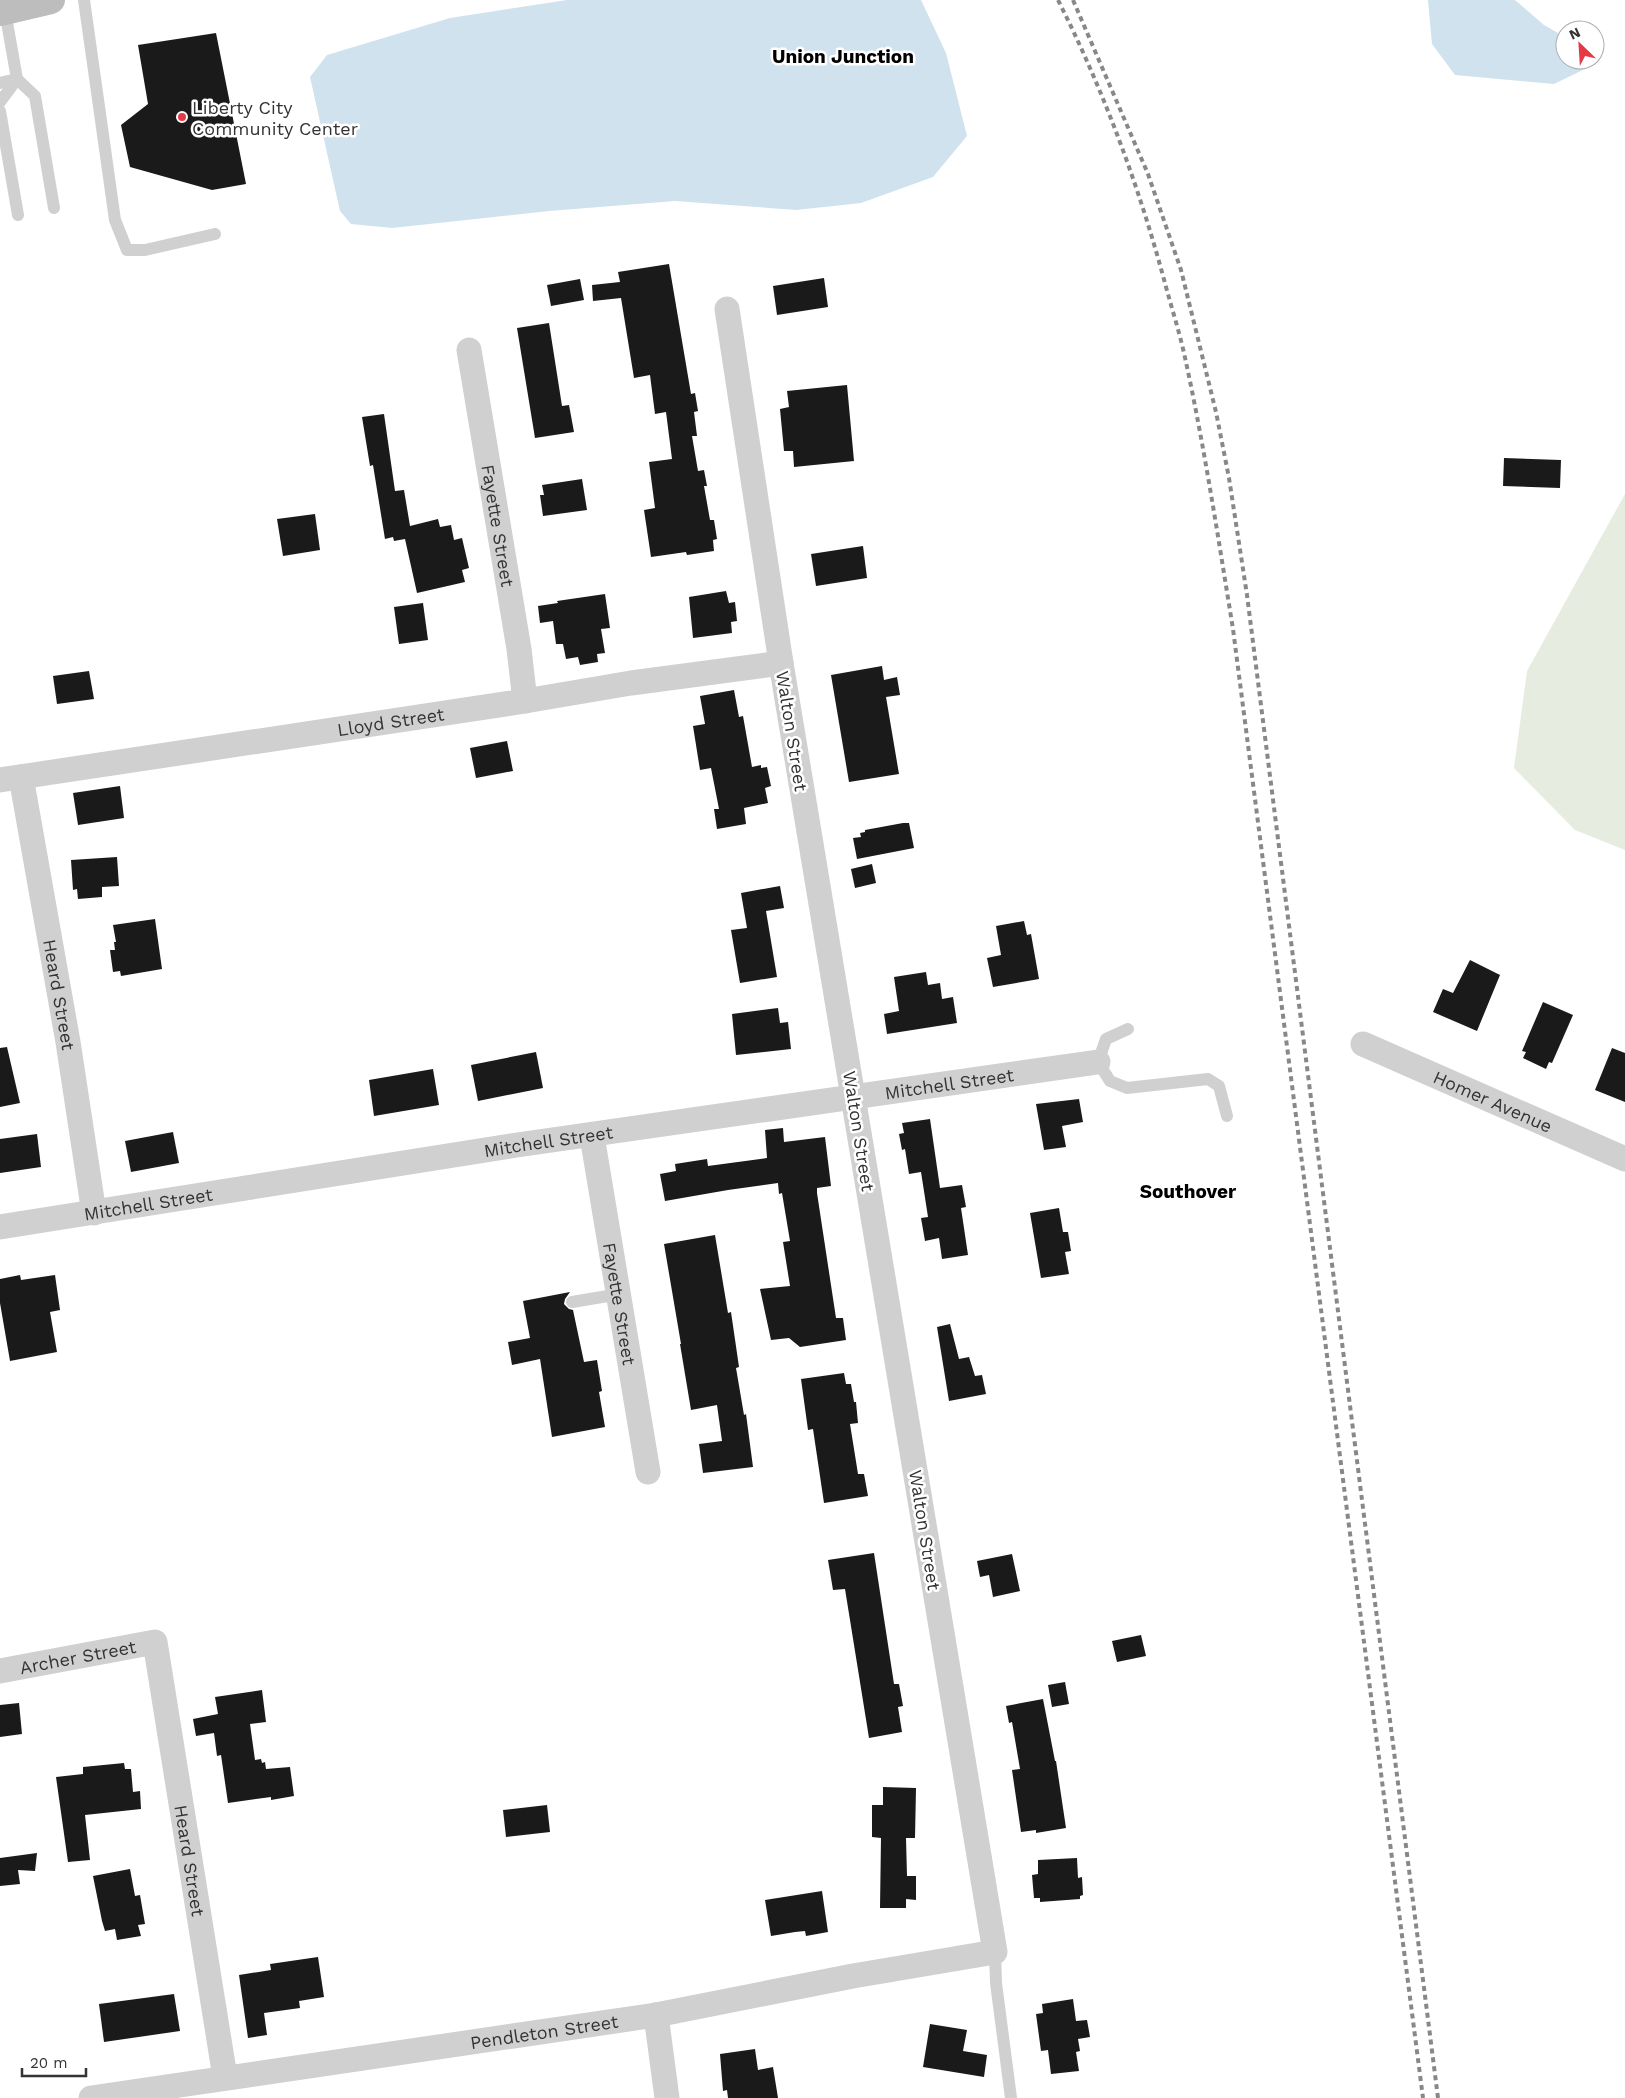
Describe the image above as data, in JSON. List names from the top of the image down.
{
  "streets": {
    "street": [
      "Fayette Street",
      "Lloyd Street",
      "Walton Street",
      "Heard Street",
      "Mitchell Street",
      "Homer Avenue",
      "Archer Street",
      "Pendleton Street"
    ]
  },
  "crossings": [
    ["Fayette Street", "Lloyd Street"],
    ["Fayette Street", "Mitchell Street"],
    ["Lloyd Street", "Walton Street"],
    ["Lloyd Street", "Heard Street"],
    ["Walton Street", "Mitchell Street"],
    ["Walton Street", "Pendleton Street"],
    ["Heard Street", "Mitchell Street"],
    ["Heard Street", "Archer Street"],
    ["Heard Street", "Pendleton Street"]
  ],
  "districts": ["Union Junction", "Southover"],
  "places": ["Liberty City Community Center"],
  "scale_bar": "20 m",
  "north": "top left"
}
